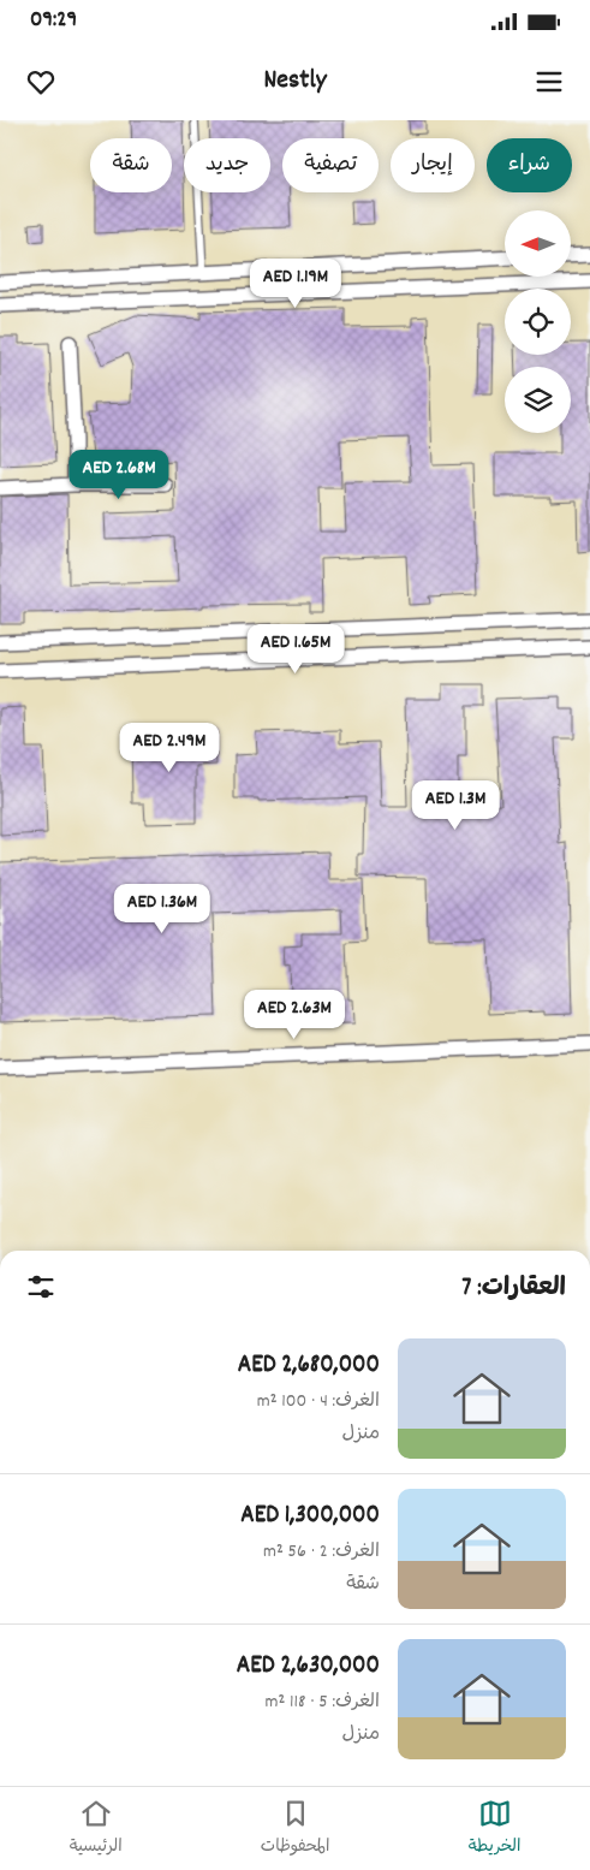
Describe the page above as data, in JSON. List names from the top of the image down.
{
  "north": "left",
  "page": {
    "status": "09:29",
    "header": "Nestly",
    "chip": [
      "شراء",
      "إيجار",
      "تصفية",
      "جديد",
      "شقة"
    ],
    "price": [
      "AED 1.19M",
      "AED 2.68M",
      "AED 1.65M",
      "AED 2.49M",
      "AED 1.3M",
      "AED 1.36M",
      "AED 2.63M"
    ],
    "heading": "العقارات: 7",
    "list": [
      {
        "name": "AED 2,680,000",
        "note": "الغرف: 4 · 100 m² · منزل"
      },
      {
        "name": "AED 1,300,000",
        "note": "الغرف: 2 · 56 m² · شقة"
      },
      {
        "name": "AED 2,630,000",
        "note": "الغرف: 5 · 118 m² · منزل"
      }
    ],
    "tabs": ["الخريطة", "المحفوظات", "الرئيسية"]
  }
}
